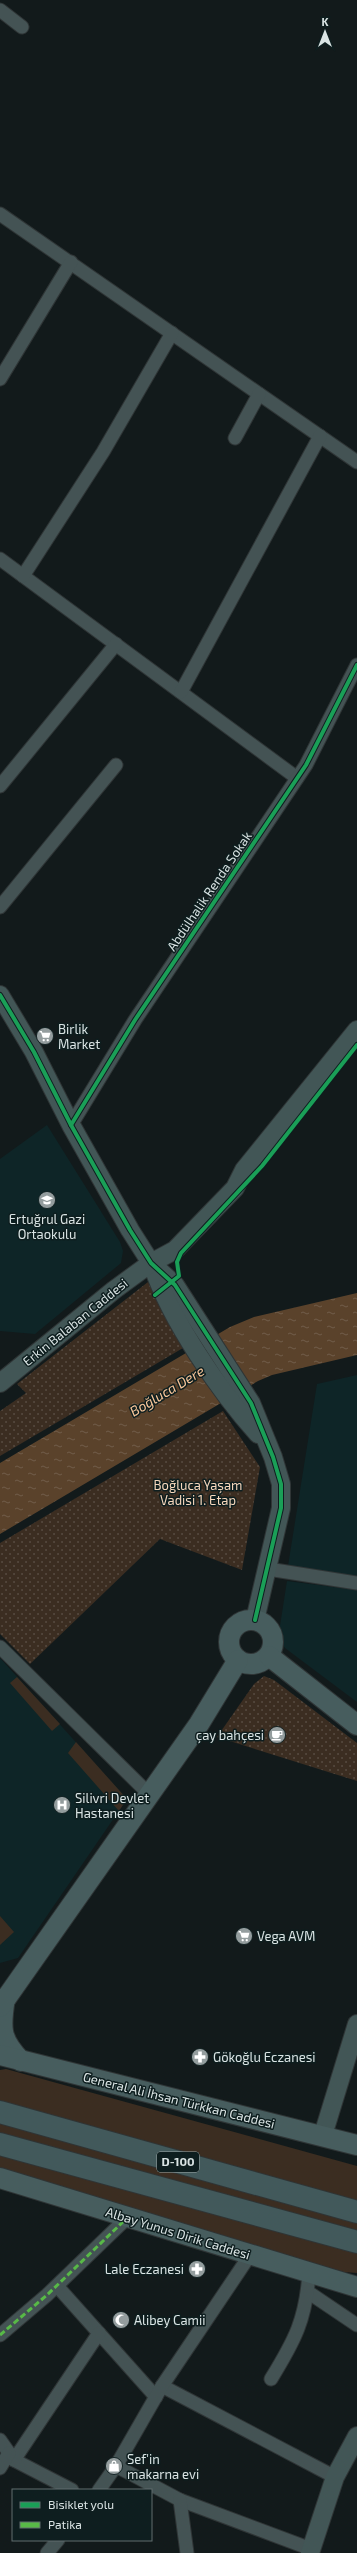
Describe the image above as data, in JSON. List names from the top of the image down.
{
  "streets": {
    "highway": ["D-100"],
    "main road": ["General Ali İhsan Türkkan Caddesi", "Albay Yunus Dirik Caddesi"],
    "street": ["Abdülhalik Renda Sokak", "Erkin Balaban Caddesi"]
  },
  "water": ["Boğluca Dere"],
  "parks": ["Boğluca Yaşam Vadisi 1. Etap"],
  "places": {
    "supermarket": ["Birlik Market", "Vega AVM"],
    "school or university": ["Ertuğrul Gazi Ortaokulu"],
    "cafe": ["çay bahçesi"],
    "hospital": ["Silivri Devlet Hastanesi"],
    "pharmacy": ["Gökoğlu Eczanesi", "Lale Eczanesi"],
    "mosque": ["Alibey Camii"],
    "shop": ["Sef'in makarna evi"]
  },
  "legend": ["Bisiklet yolu", "Patika"],
  "north": "top"
}
